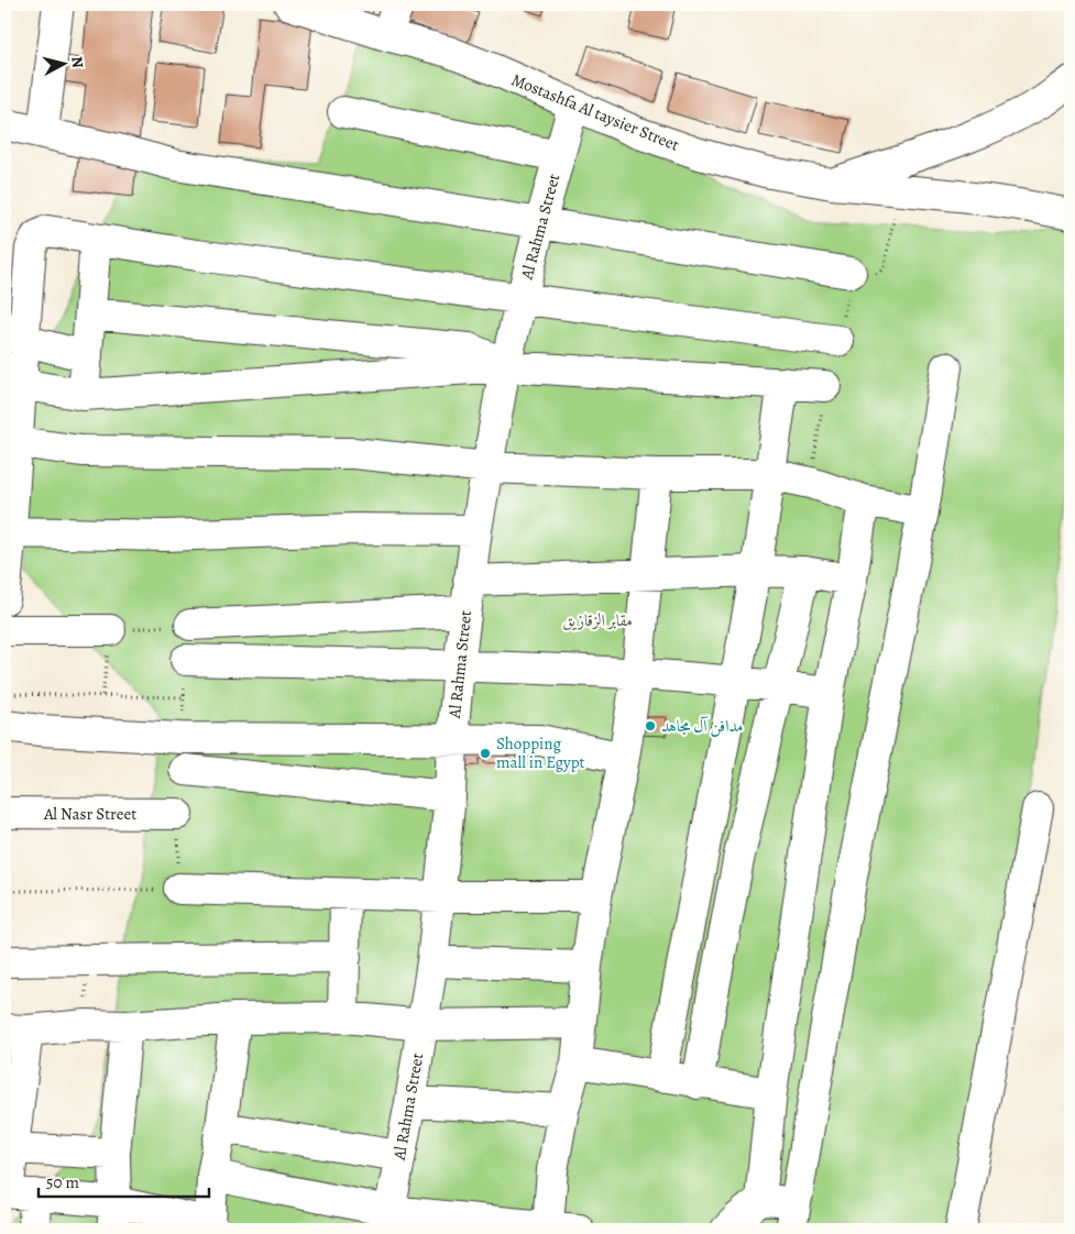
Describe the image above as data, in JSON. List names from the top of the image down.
{
  "streets": {
    "street": ["Mostashfa Al taysier Street", "Al Rahma Street", "Al Nasr Street"]
  },
  "crossings": [
    ["Mostashfa Al taysier Street", "Al Rahma Street"]
  ],
  "parks": ["مقابر الزقازيق"],
  "places": ["مدافن آل مجاهد", "Shopping mall in Egypt"],
  "scale_bar": "50 m",
  "north": "right"
}
